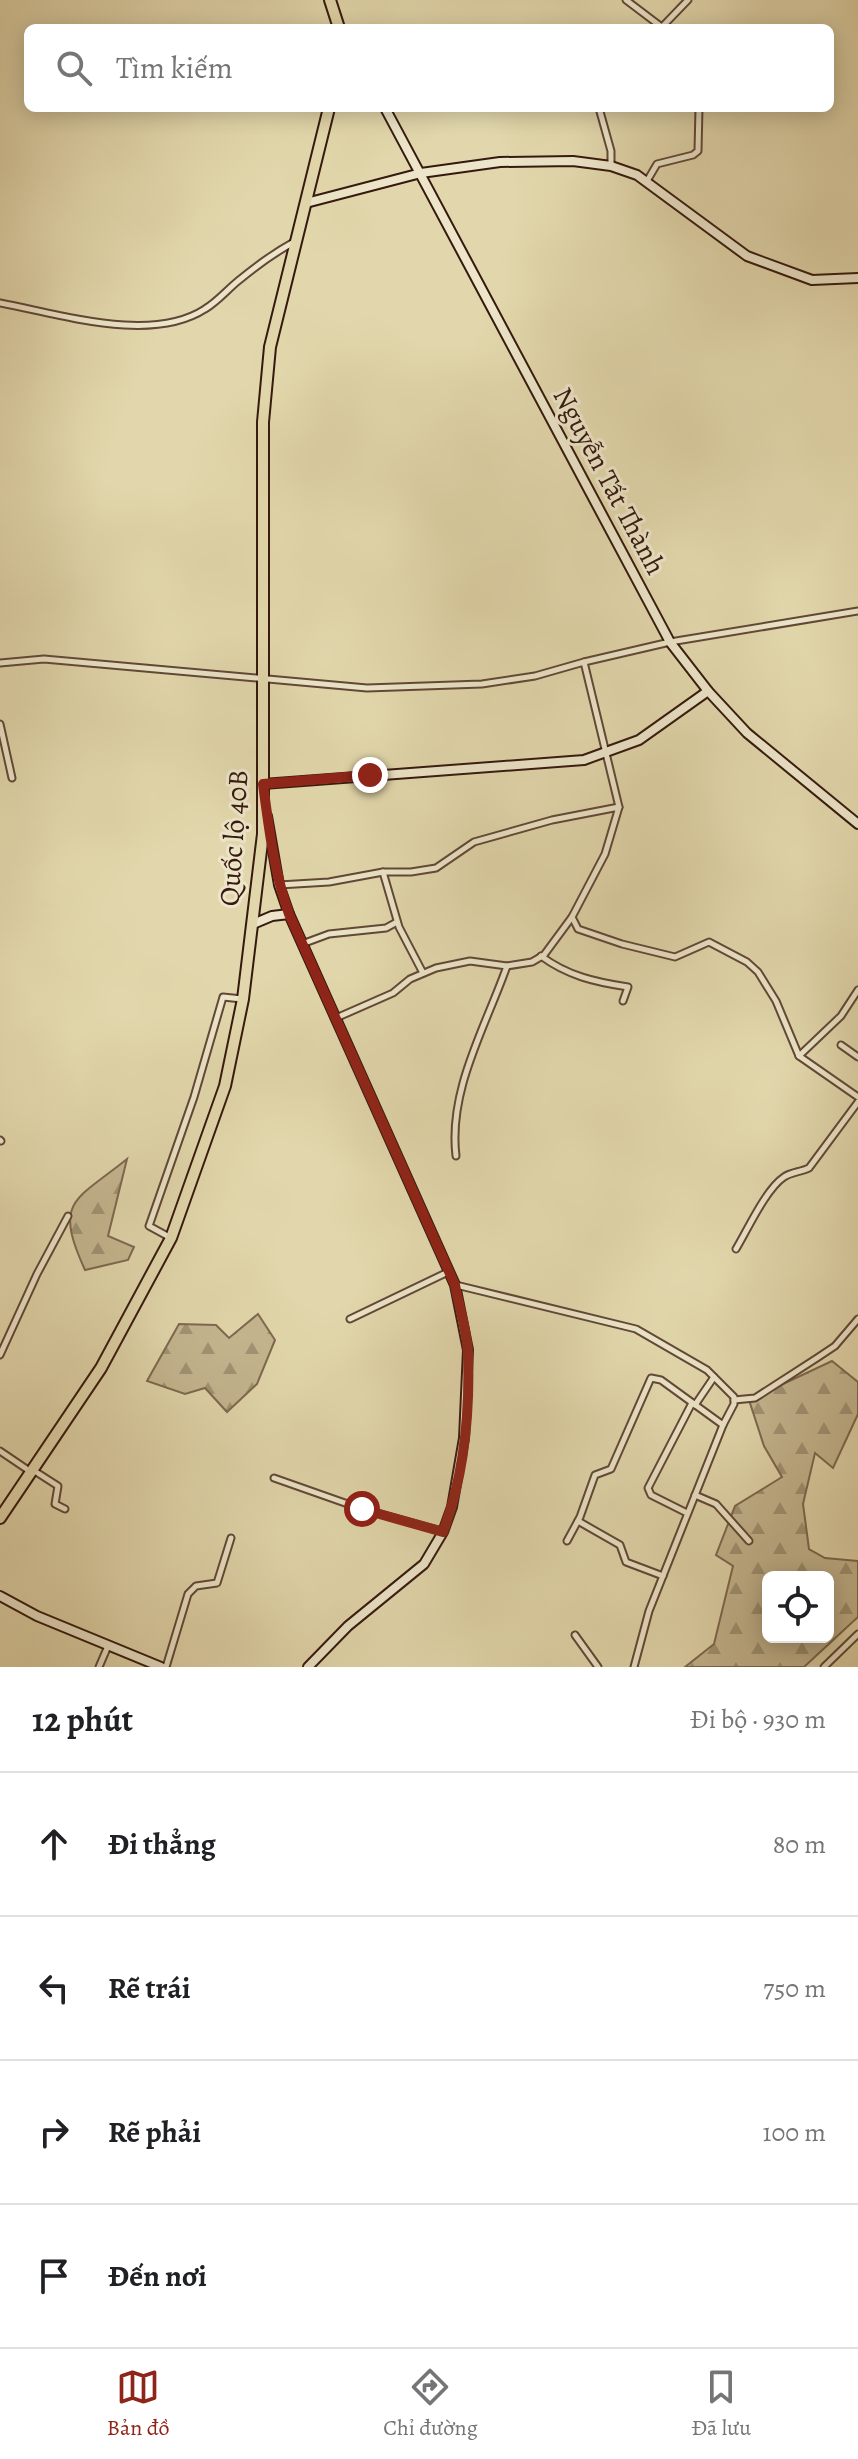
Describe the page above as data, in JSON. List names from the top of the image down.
{
  "streets": {
    "highway": ["Quốc lộ 40B"],
    "main road": ["Nguyễn Tất Thành"]
  },
  "page": {
    "search": "Tìm kiếm",
    "heading": ["12 phút", "Đi bộ · 930 m"],
    "list": [
      ["Đi thẳng", "80 m"],
      ["Rẽ trái", "750 m"],
      ["Rẽ phải", "100 m"],
      "Đến nơi"
    ],
    "nav": ["Bản đồ", "Chỉ đường", "Đã lưu"]
  }
}
